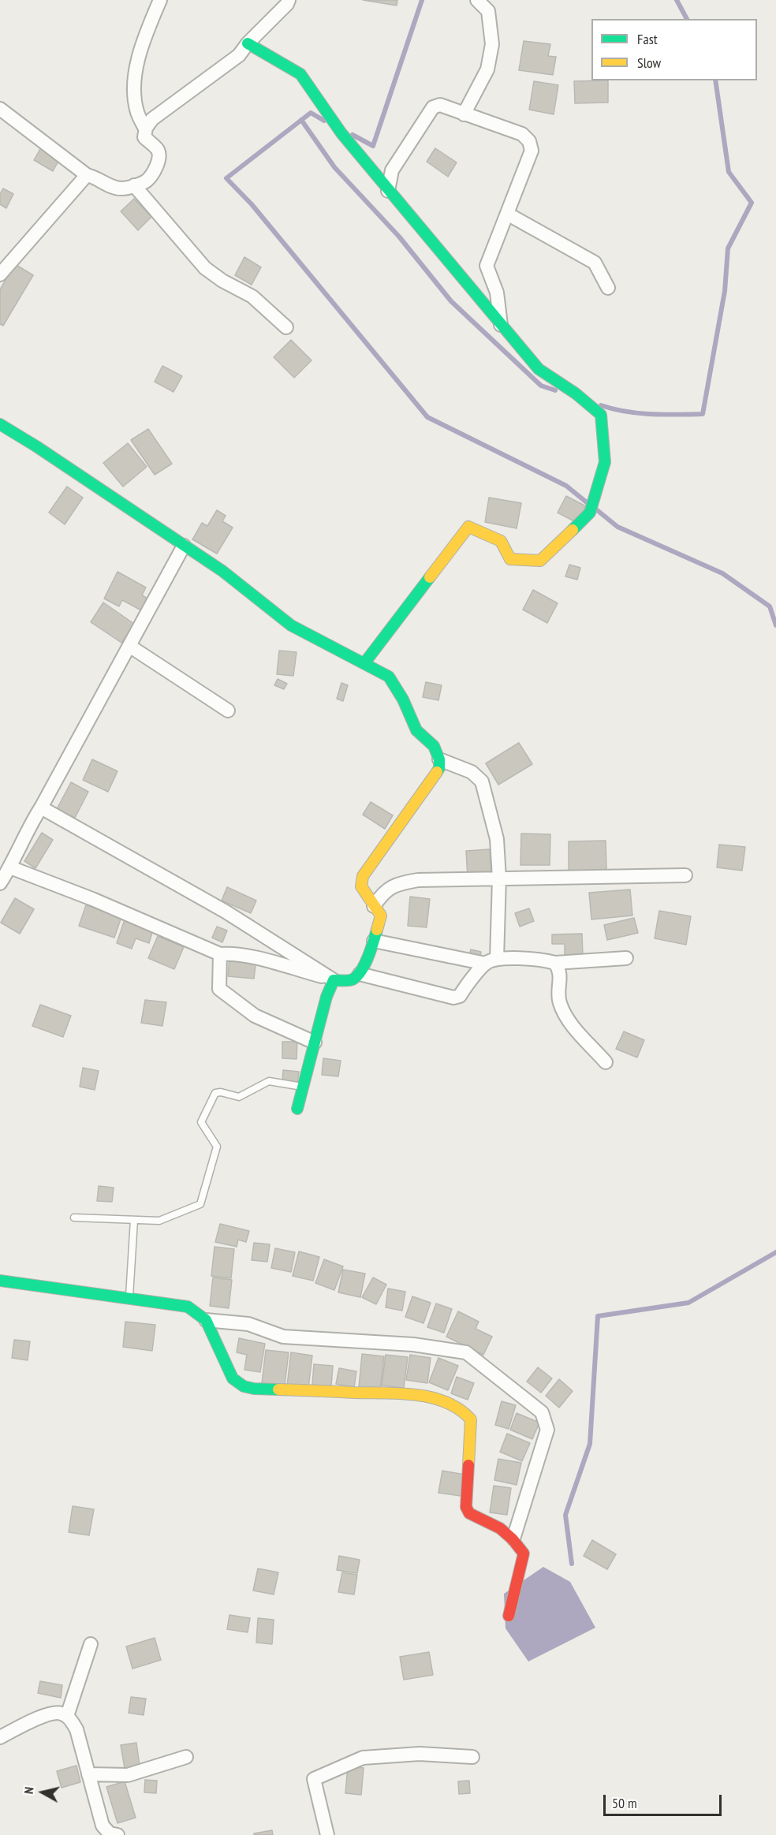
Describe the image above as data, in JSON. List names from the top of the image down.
{
  "legend": ["Fast", "Slow"],
  "scale_bar": "50 m",
  "north": "left"
}
